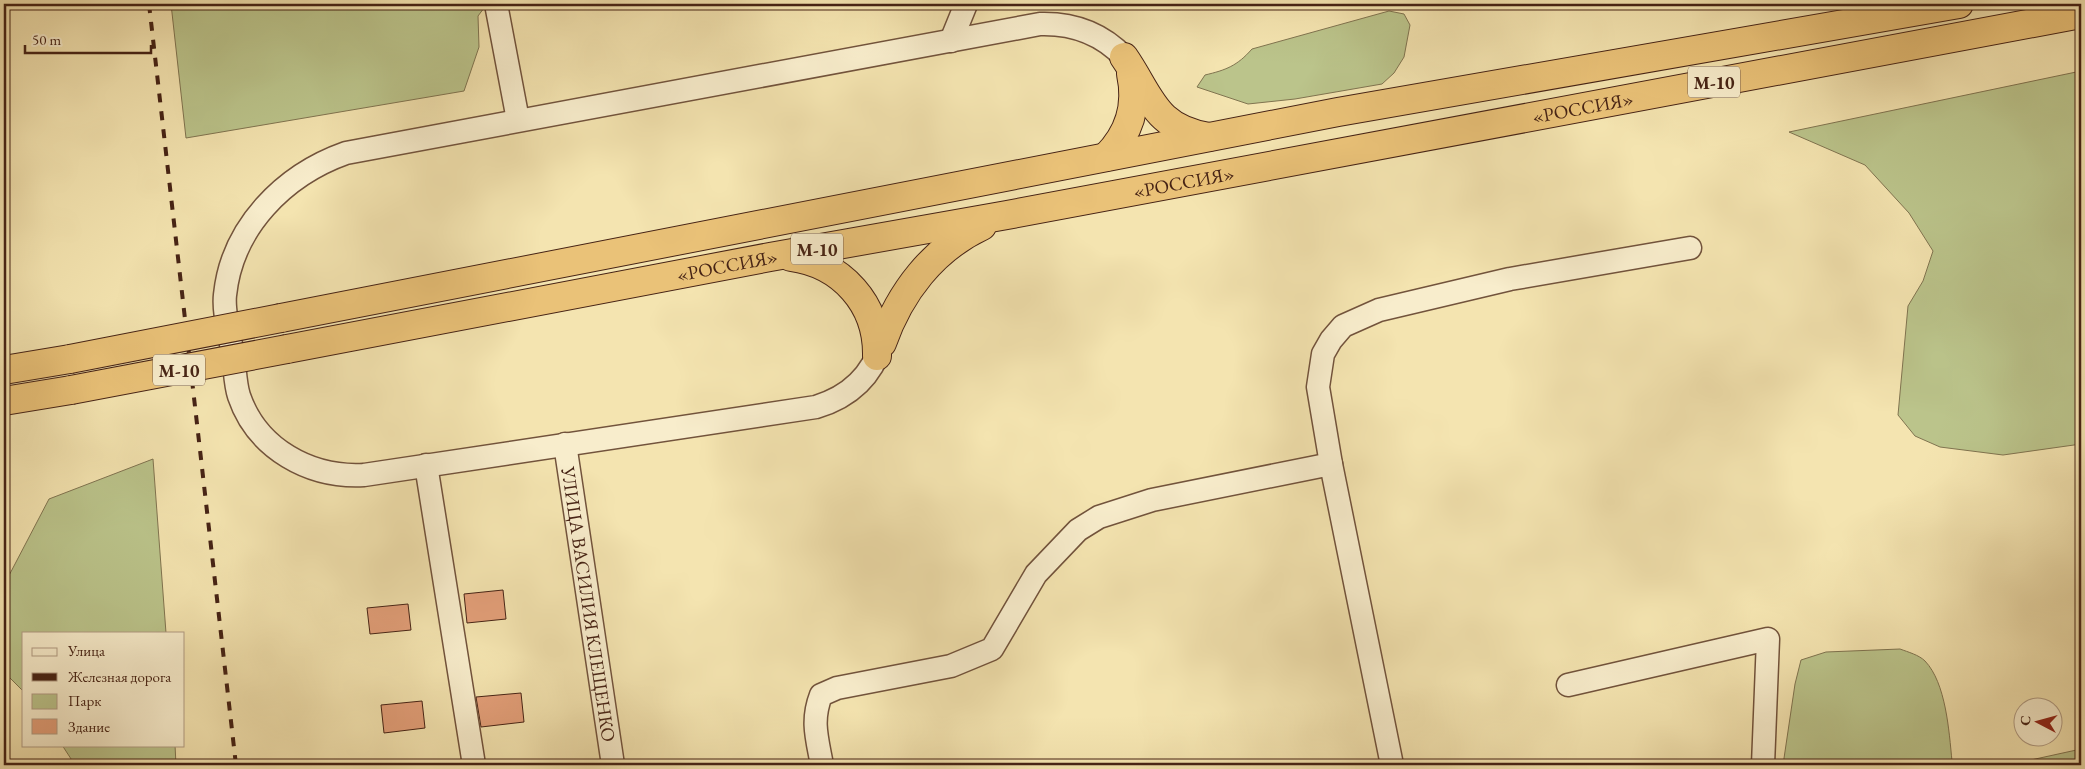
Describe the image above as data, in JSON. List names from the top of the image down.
{
  "streets": {
    "highway": ["М-10", "«РОССИЯ»"],
    "street": ["УЛИЦА ВАСИЛИЯ КЛЕЩЕНКО"]
  },
  "legend": [
    "Улица",
    "Железная дорога",
    "Парк",
    "Здание"
  ],
  "scale_bar": "50 m",
  "north": "left"
}
